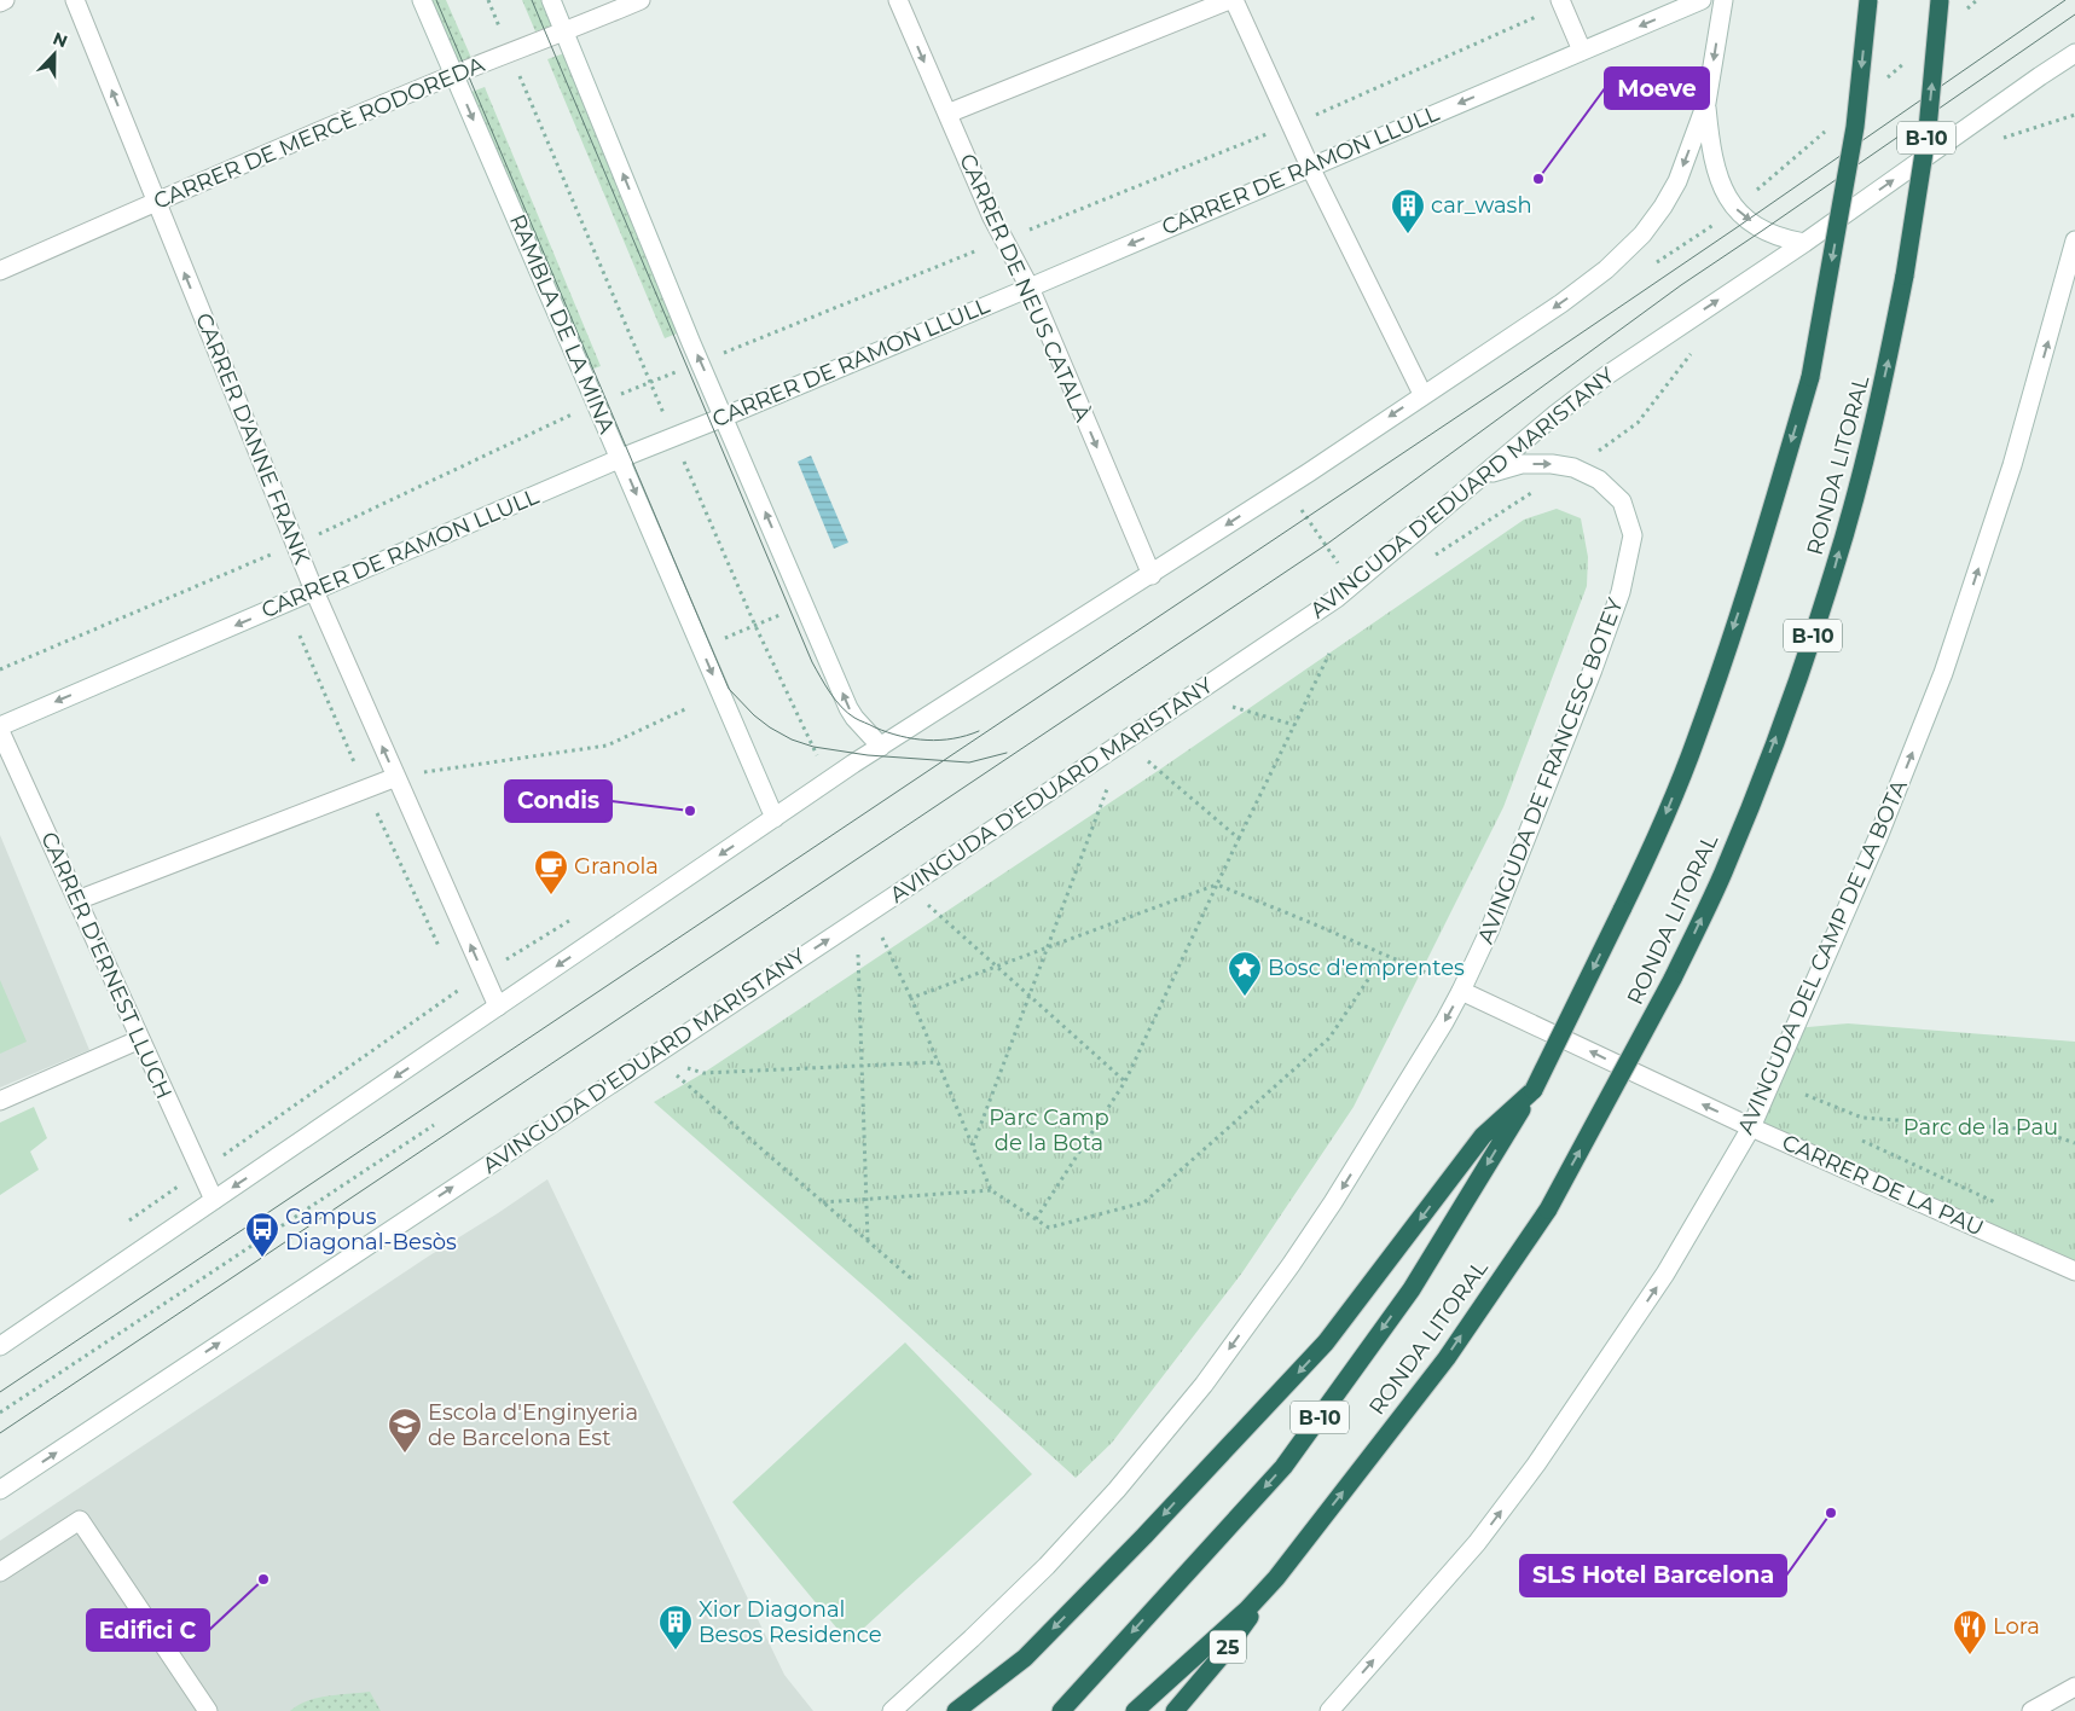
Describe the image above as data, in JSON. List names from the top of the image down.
{
  "streets": {
    "highway": ["B-10", "RONDA LITORAL", "25"],
    "street": [
      "CARRER DE MERCÈ RODOREDA",
      "CARRER DE RAMON LLULL",
      "CARRER DE NEUS CATALÀ",
      "RAMBLA DE LA MINA",
      "CARRER D'ANNE FRANK",
      "AVINGUDA D'EDUARD MARISTANY",
      "AVINGUDA DE FRANCESC BOTEY",
      "AVINGUDA DEL CAMP DE LA BOTA",
      "CARRER D'ERNEST LLUCH",
      "CARRER DE LA PAU"
    ]
  },
  "crossings": [
    ["CARRER DE MERCÈ RODOREDA", "RAMBLA DE LA MINA"],
    ["CARRER DE MERCÈ RODOREDA", "CARRER D'ANNE FRANK"],
    ["CARRER DE RAMON LLULL", "CARRER DE NEUS CATALÀ"],
    ["CARRER DE RAMON LLULL", "RAMBLA DE LA MINA"],
    ["CARRER DE RAMON LLULL", "CARRER D'ANNE FRANK"],
    ["RONDA LITORAL", "25"],
    ["AVINGUDA D'EDUARD MARISTANY", "AVINGUDA DE FRANCESC BOTEY"],
    ["AVINGUDA DE FRANCESC BOTEY", "CARRER DE LA PAU"],
    ["AVINGUDA DEL CAMP DE LA BOTA", "CARRER DE LA PAU"]
  ],
  "one_way": [
    "CARRER DE RAMON LLULL",
    "CARRER DE NEUS CATALÀ",
    "CARRER D'ANNE FRANK",
    "AVINGUDA DE FRANCESC BOTEY",
    "AVINGUDA DEL CAMP DE LA BOTA",
    "CARRER DE LA PAU"
  ],
  "parks": ["Parc Camp de la Bota", "Parc de la Pau"],
  "places": {
    "other": [
      "Moeve",
      "Condis",
      "SLS Hotel Barcelona",
      "Edifici C"
    ],
    "building": ["car_wash", "Xior Diagonal Besos Residence"],
    "cafe": ["Granola"],
    "place": ["Bosc d'emprentes"],
    "bus stop": ["Campus Diagonal-Besòs"],
    "school or university": ["Escola d'Enginyeria de Barcelona Est"],
    "restaurant": ["Lora"]
  },
  "north": "top"
}
